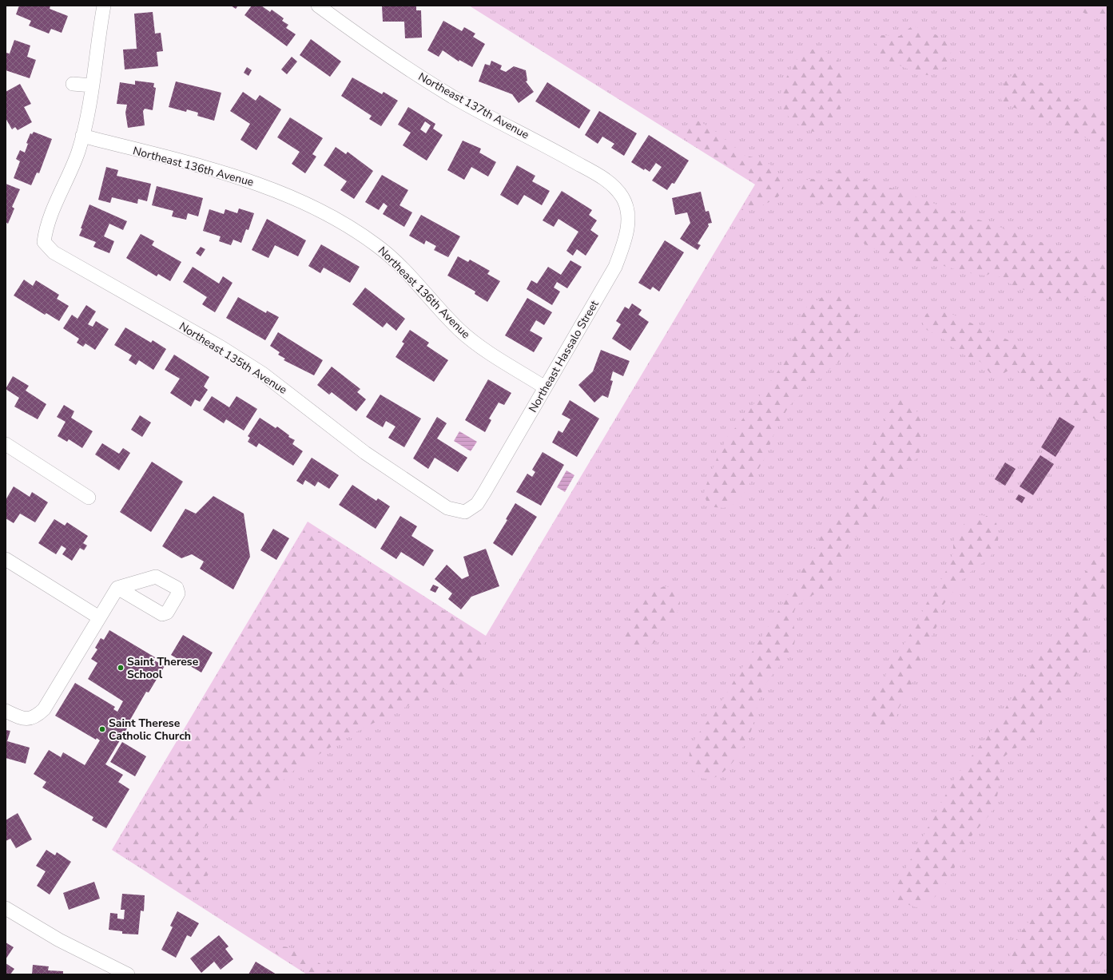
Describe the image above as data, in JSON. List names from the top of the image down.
{
  "streets": {
    "street": [
      "Northeast 137th Avenue",
      "Northeast 136th Avenue",
      "Northeast Hassalo Street",
      "Northeast 135th Avenue"
    ]
  },
  "crossings": [
    ["Northeast 137th Avenue", "Northeast Hassalo Street"],
    ["Northeast 136th Avenue", "Northeast Hassalo Street"],
    ["Northeast 136th Avenue", "Northeast 135th Avenue"],
    ["Northeast Hassalo Street", "Northeast 135th Avenue"]
  ],
  "places": ["Saint Therese School", "Saint Therese Catholic Church"]
}
